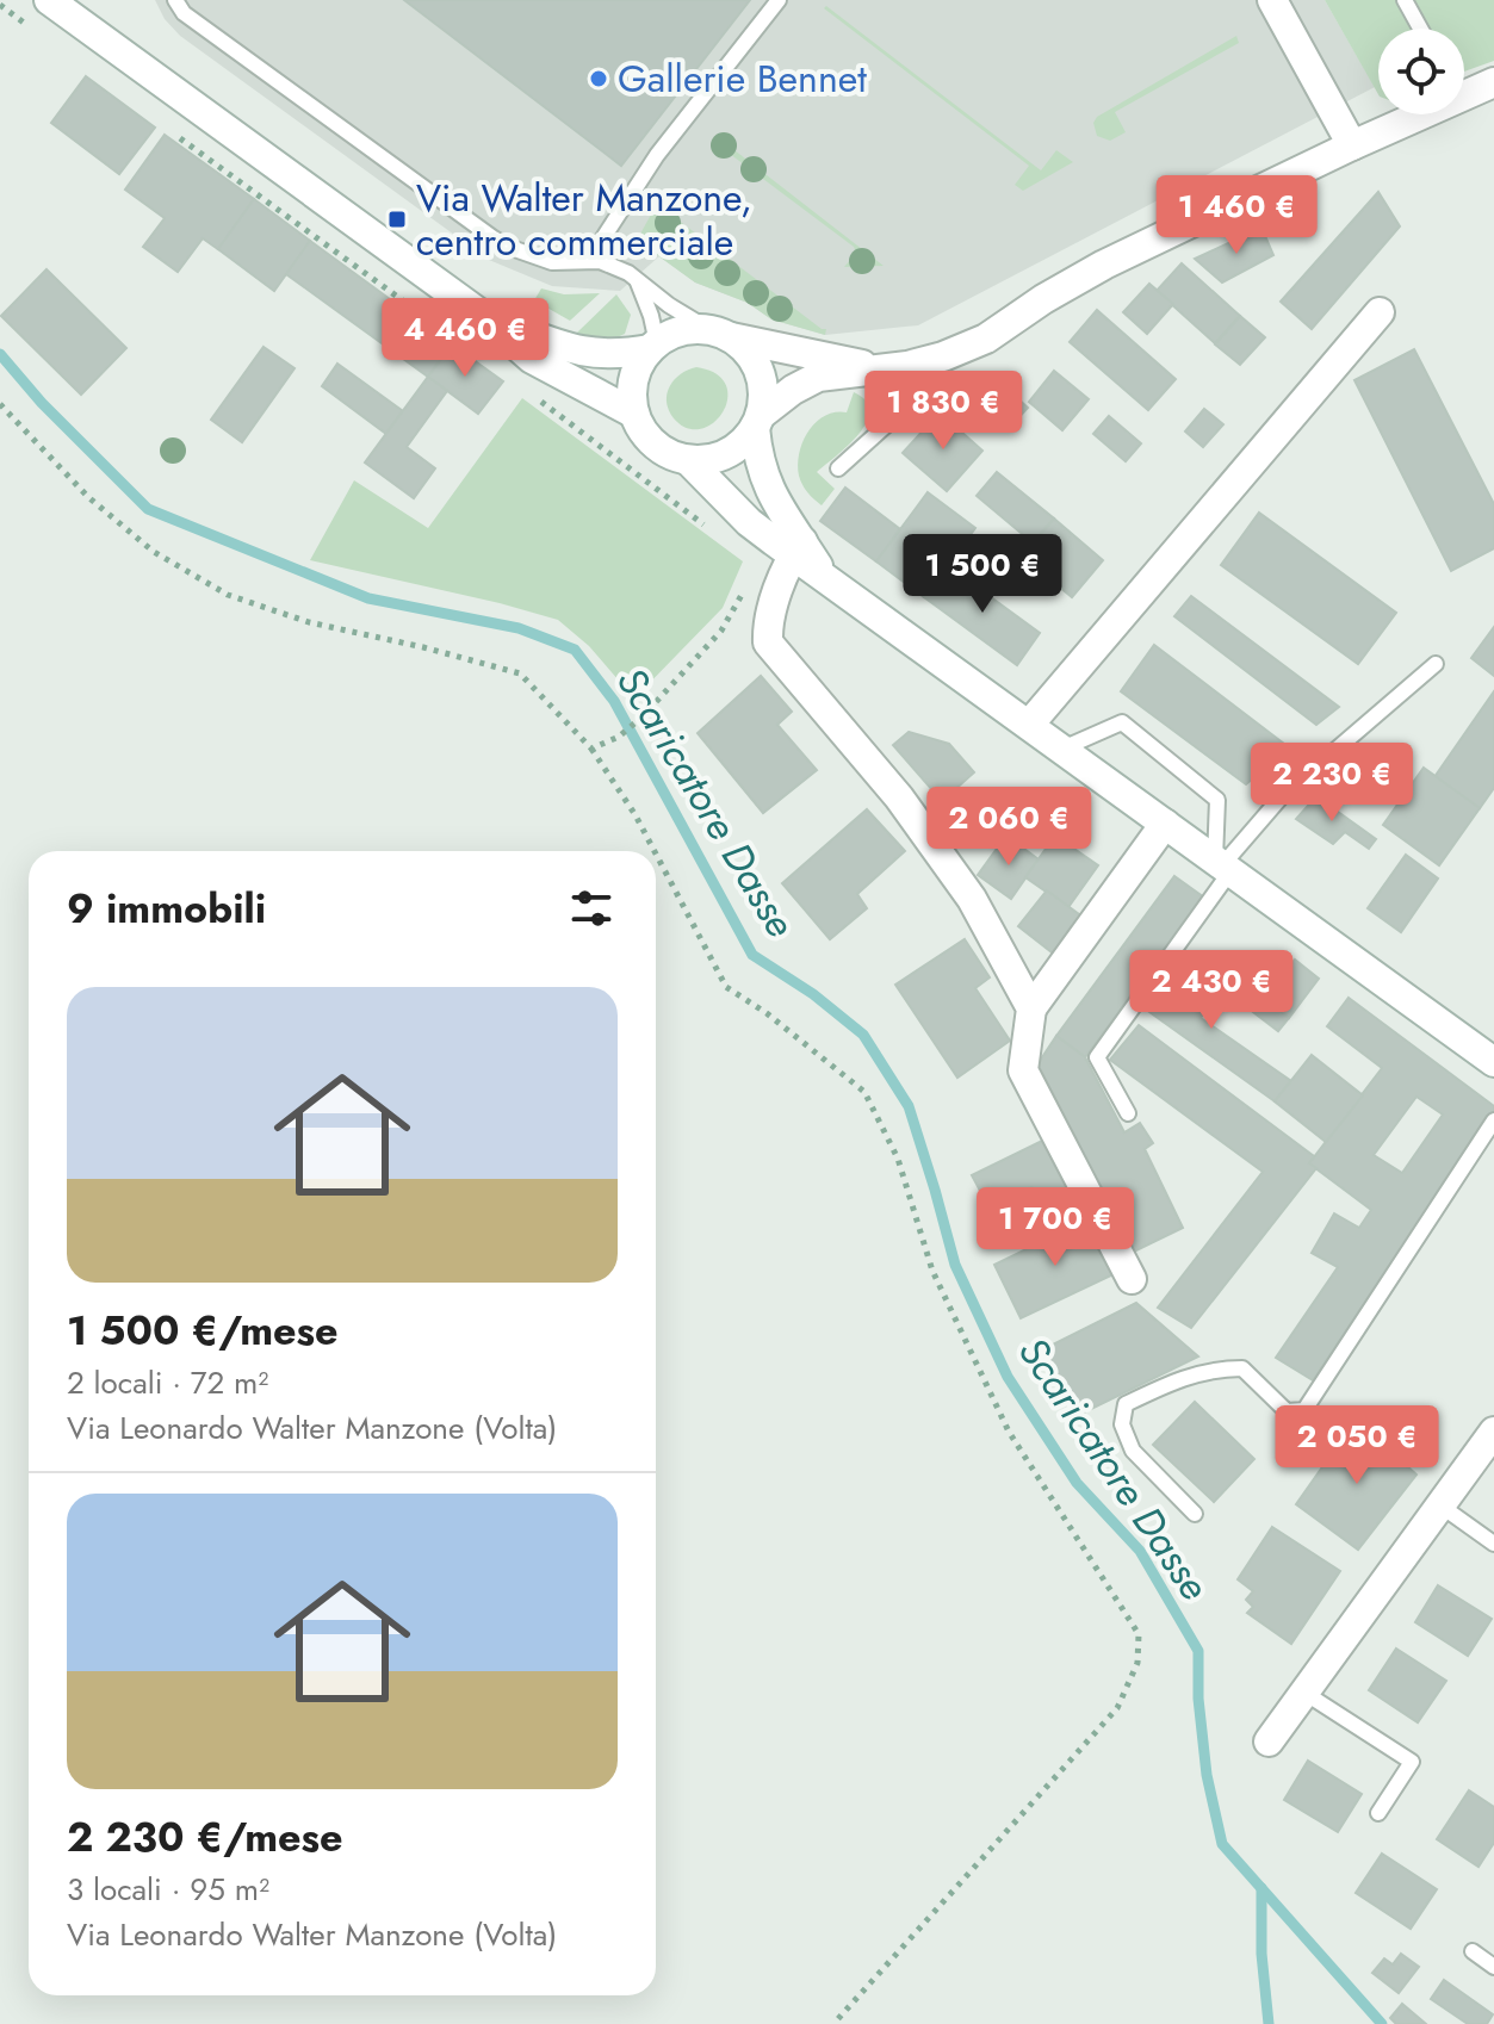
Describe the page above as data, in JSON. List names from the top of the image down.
{
  "water": ["Scaricatore Dasse"],
  "places": {
    "other": ["Gallerie Bennet"],
    "transit": ["Via Walter Manzone, centro commerciale"]
  },
  "page": {
    "price": [
      "1 460 €",
      "4 460 €",
      "1 830 €",
      "1 500 €",
      "2 230 €",
      "2 060 €",
      "2 430 €",
      "1 700 €",
      "2 050 €"
    ],
    "heading": "9 immobili",
    "list": [
      {
        "name": "1 500 €/mese",
        "note": "2 locali · 72 m² · Via Leonardo Walter Manzone (Volta)"
      },
      {
        "name": "2 230 €/mese",
        "note": "3 locali · 95 m² · Via Leonardo Walter Manzone (Volta)"
      }
    ]
  }
}
